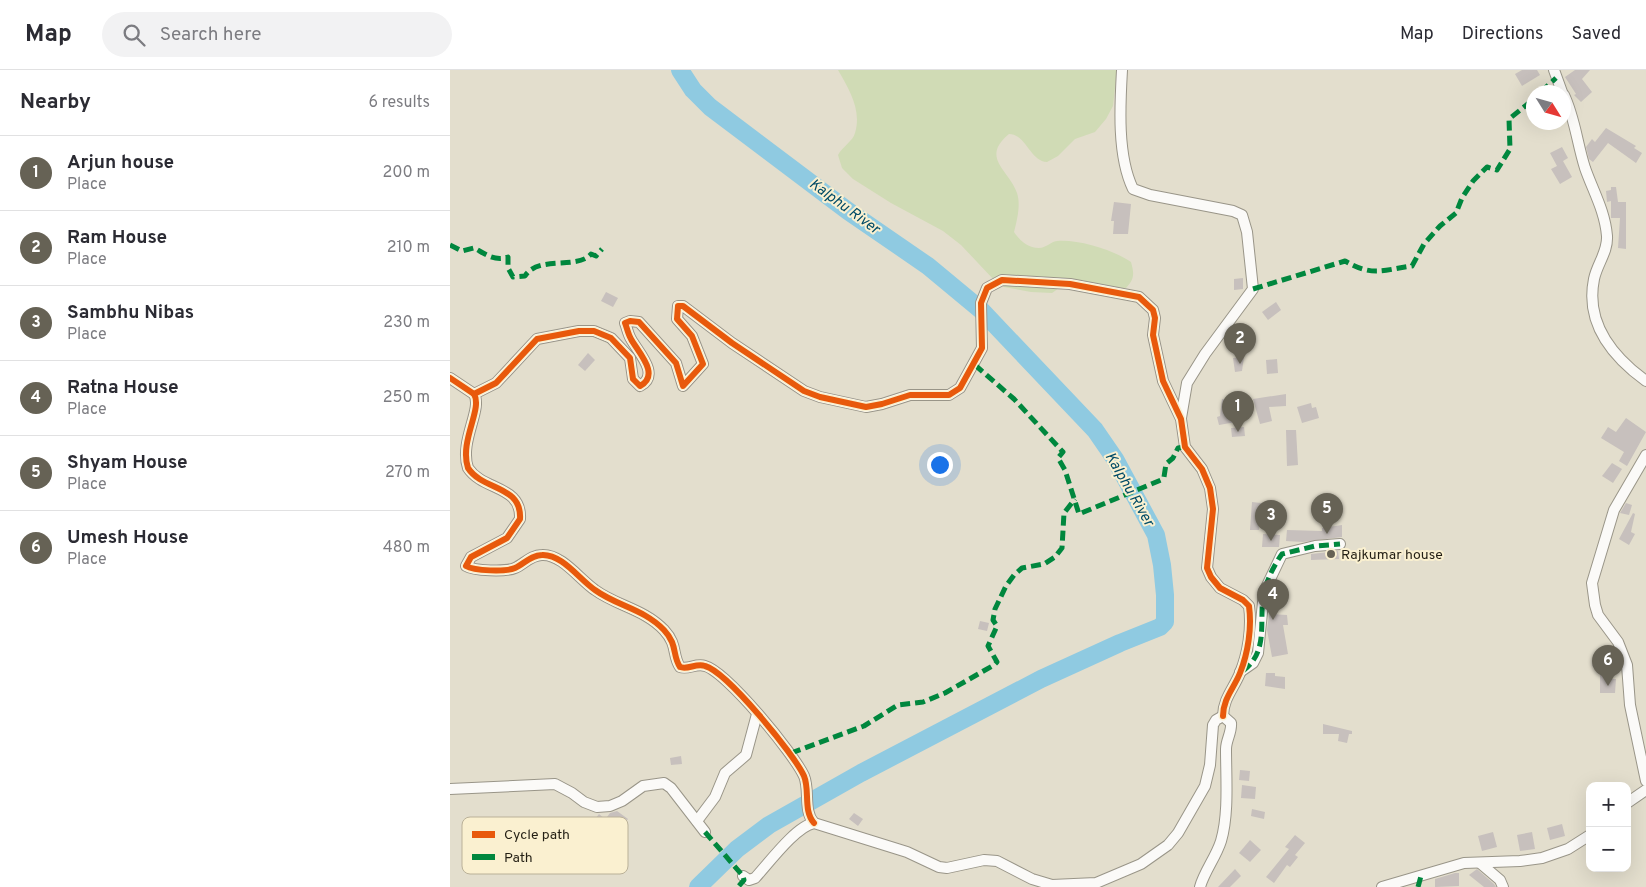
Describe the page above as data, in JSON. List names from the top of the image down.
{
  "water": ["Kalphu River"],
  "places": ["Rajkumar house"],
  "legend": ["Cycle path", "Path"],
  "north": "bottom right",
  "page": {
    "header": "Map",
    "search": "Search here",
    "nav": ["Map", "Directions", "Saved"],
    "heading": ["Nearby", "6 results"],
    "list": [
      {
        "mark": "1",
        "name": "Arjun house",
        "note": "Place",
        "value": "200 m"
      },
      {
        "mark": "2",
        "name": "Ram House",
        "note": "Place",
        "value": "210 m"
      },
      {
        "mark": "3",
        "name": "Sambhu Nibas",
        "note": "Place",
        "value": "230 m"
      },
      {
        "mark": "4",
        "name": "Ratna House",
        "note": "Place",
        "value": "250 m"
      },
      {
        "mark": "5",
        "name": "Shyam House",
        "note": "Place",
        "value": "270 m"
      },
      {
        "mark": "6",
        "name": "Umesh House",
        "note": "Place",
        "value": "480 m"
      }
    ],
    "pins": [
      "2",
      "1",
      "5",
      "3",
      "4",
      "6"
    ],
    "map_buttons": ["+", "−"]
  }
}
